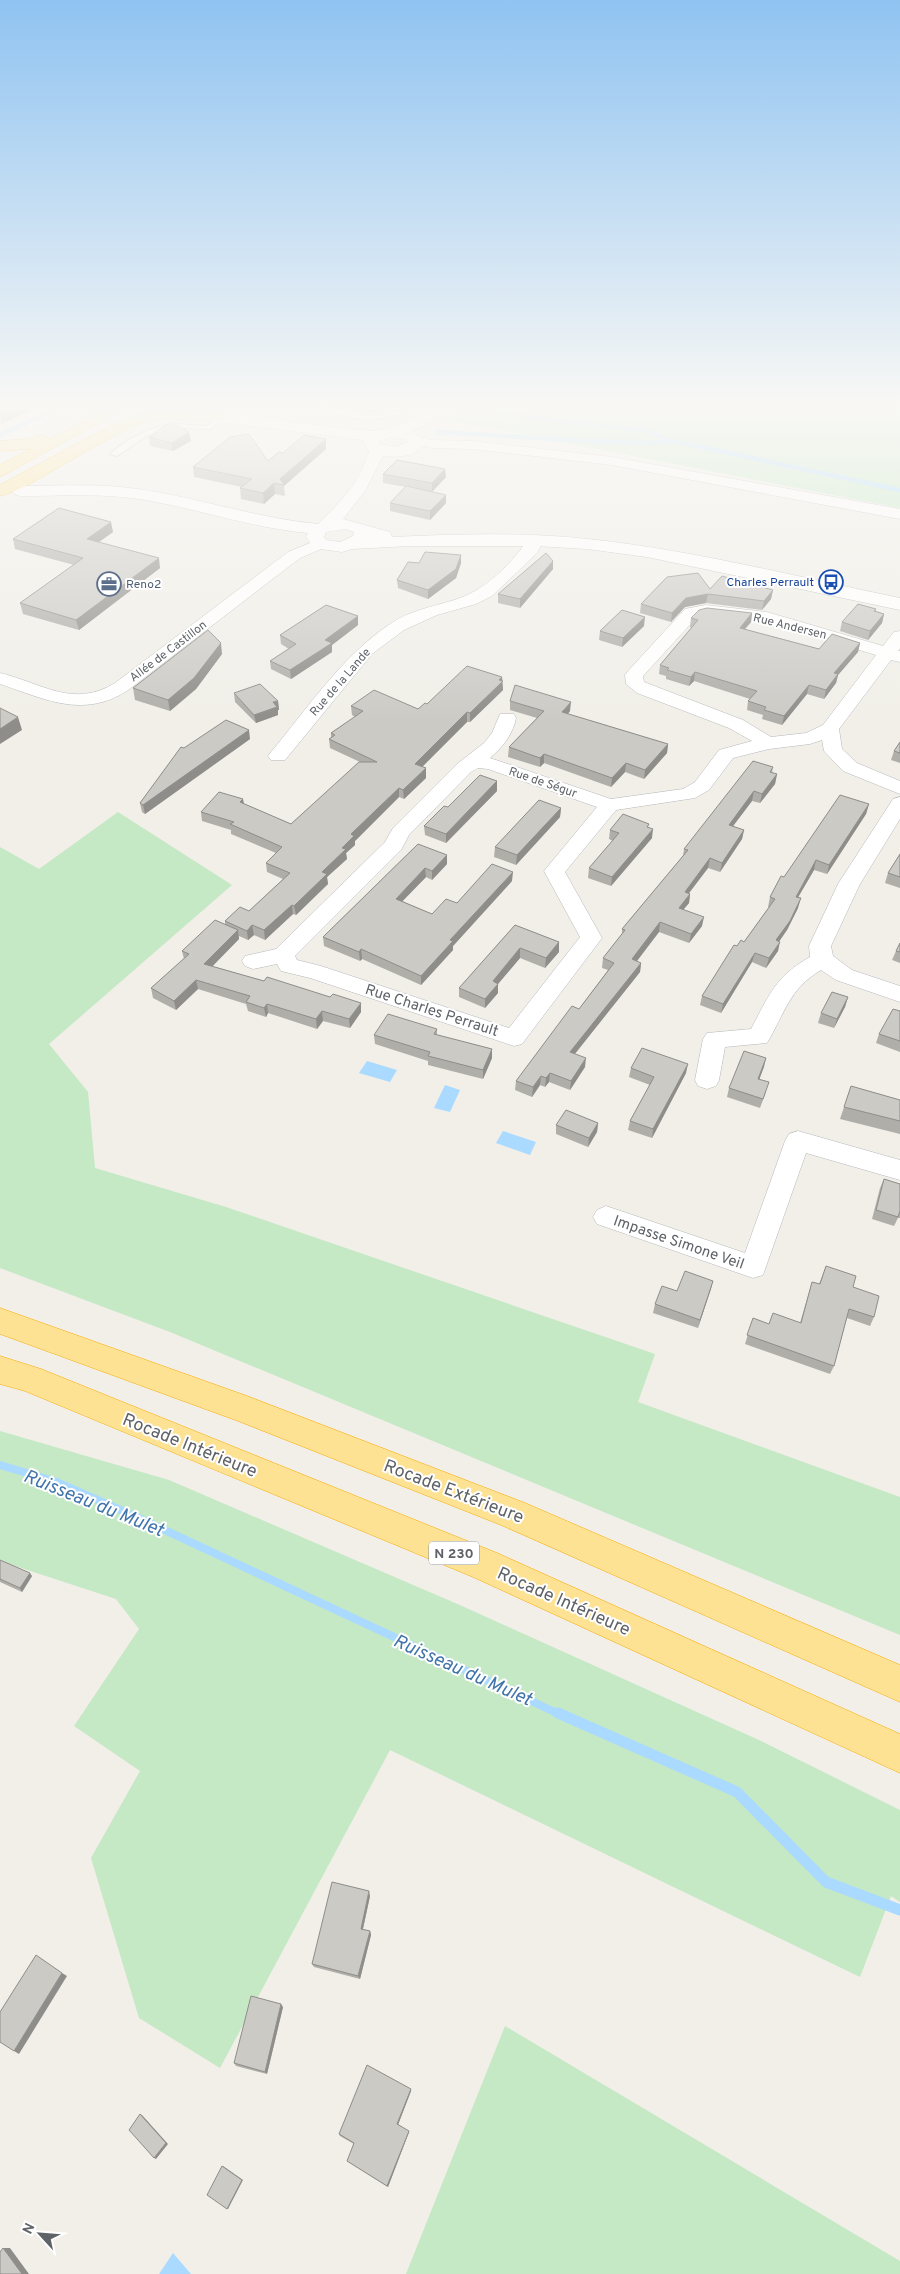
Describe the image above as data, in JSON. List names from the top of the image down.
{
  "streets": {
    "highway": ["Rocade Intérieure", "Rocade Extérieure", "N 230"],
    "street": [
      "Rue Andersen",
      "Allée de Castillon",
      "Rue de la Lande",
      "Rue de Ségur",
      "Rue Charles Perrault",
      "Impasse Simone Veil"
    ]
  },
  "crossings": [
    ["Rue de Ségur", "Rue Charles Perrault"]
  ],
  "water": ["Ruisseau du Mulet"],
  "places": {
    "bus stop": ["Charles Perrault"],
    "office": ["Reno2"]
  },
  "north": "top left"
}
